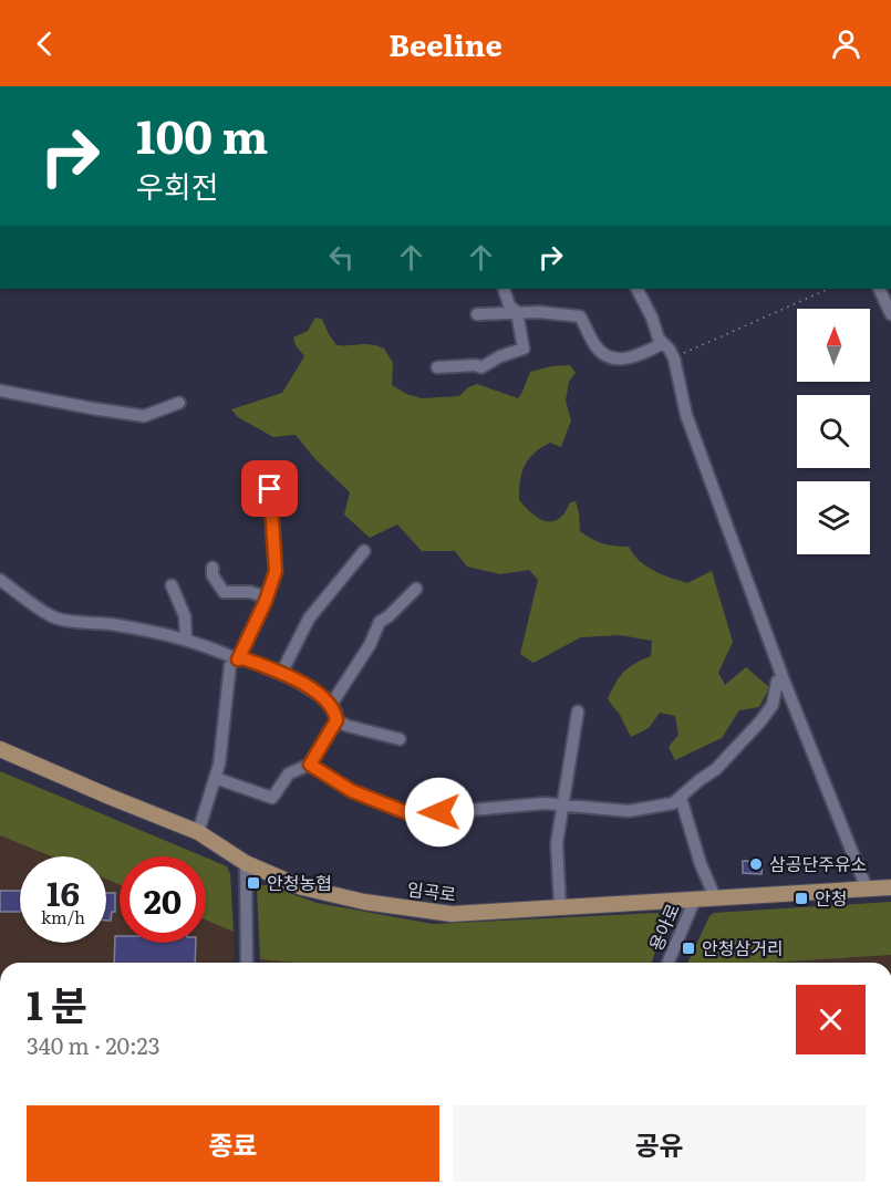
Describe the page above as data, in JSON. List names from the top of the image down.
{
  "streets": {
    "main road": ["임곡로"],
    "street": ["용아로"]
  },
  "crossings": [
    ["임곡로", "용아로"]
  ],
  "places": {
    "other": ["삼공단주유소"],
    "transit": ["안청농협", "안청", "안청삼거리"]
  },
  "north": "top",
  "page": {
    "header": "Beeline",
    "turn": ["100 m", "우회전"],
    "speed": "16 km/h",
    "limit": "20",
    "heading": ["1 분", "340 m · 20:23"],
    "buttons": ["종료", "공유"]
  }
}
